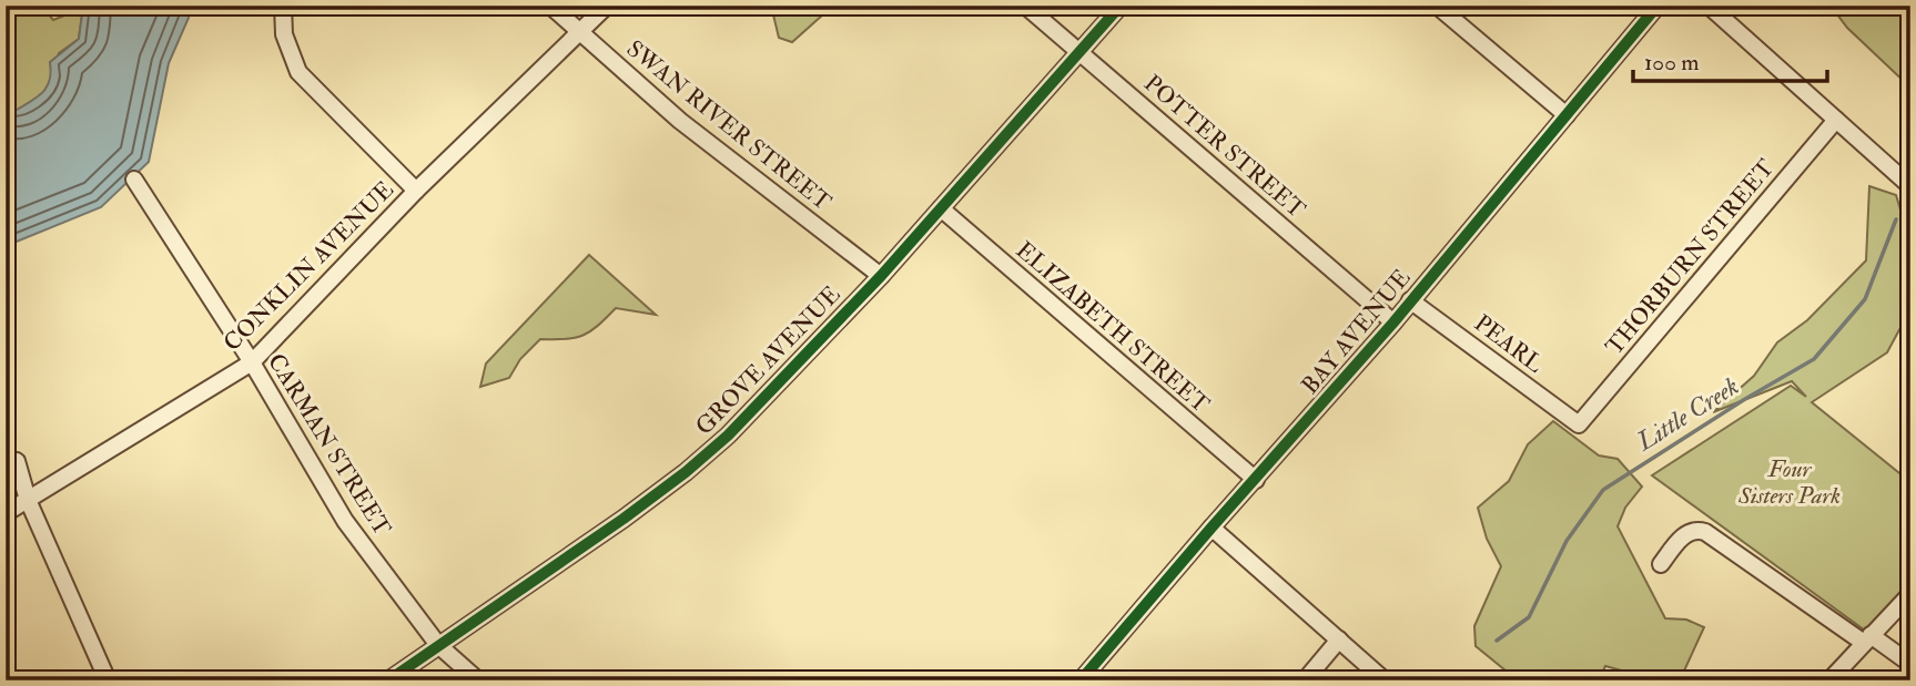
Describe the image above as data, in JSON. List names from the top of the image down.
{
  "streets": {
    "street": [
      "SWAN RIVER STREET",
      "POTTER STREET",
      "THORBURN STREET",
      "CONKLIN AVENUE",
      "ELIZABETH STREET",
      "BAY AVENUE",
      "PEARL",
      "GROVE AVENUE",
      "CARMAN STREET"
    ]
  },
  "crossings": [
    ["SWAN RIVER STREET", "CONKLIN AVENUE"],
    ["SWAN RIVER STREET", "GROVE AVENUE"],
    ["POTTER STREET", "BAY AVENUE"],
    ["POTTER STREET", "GROVE AVENUE"],
    ["THORBURN STREET", "PEARL"],
    ["CONKLIN AVENUE", "CARMAN STREET"],
    ["ELIZABETH STREET", "BAY AVENUE"],
    ["ELIZABETH STREET", "GROVE AVENUE"],
    ["BAY AVENUE", "PEARL"],
    ["GROVE AVENUE", "CARMAN STREET"]
  ],
  "water": ["Little Creek"],
  "parks": ["Four Sisters Park"],
  "scale_bar": "100 m"
}
